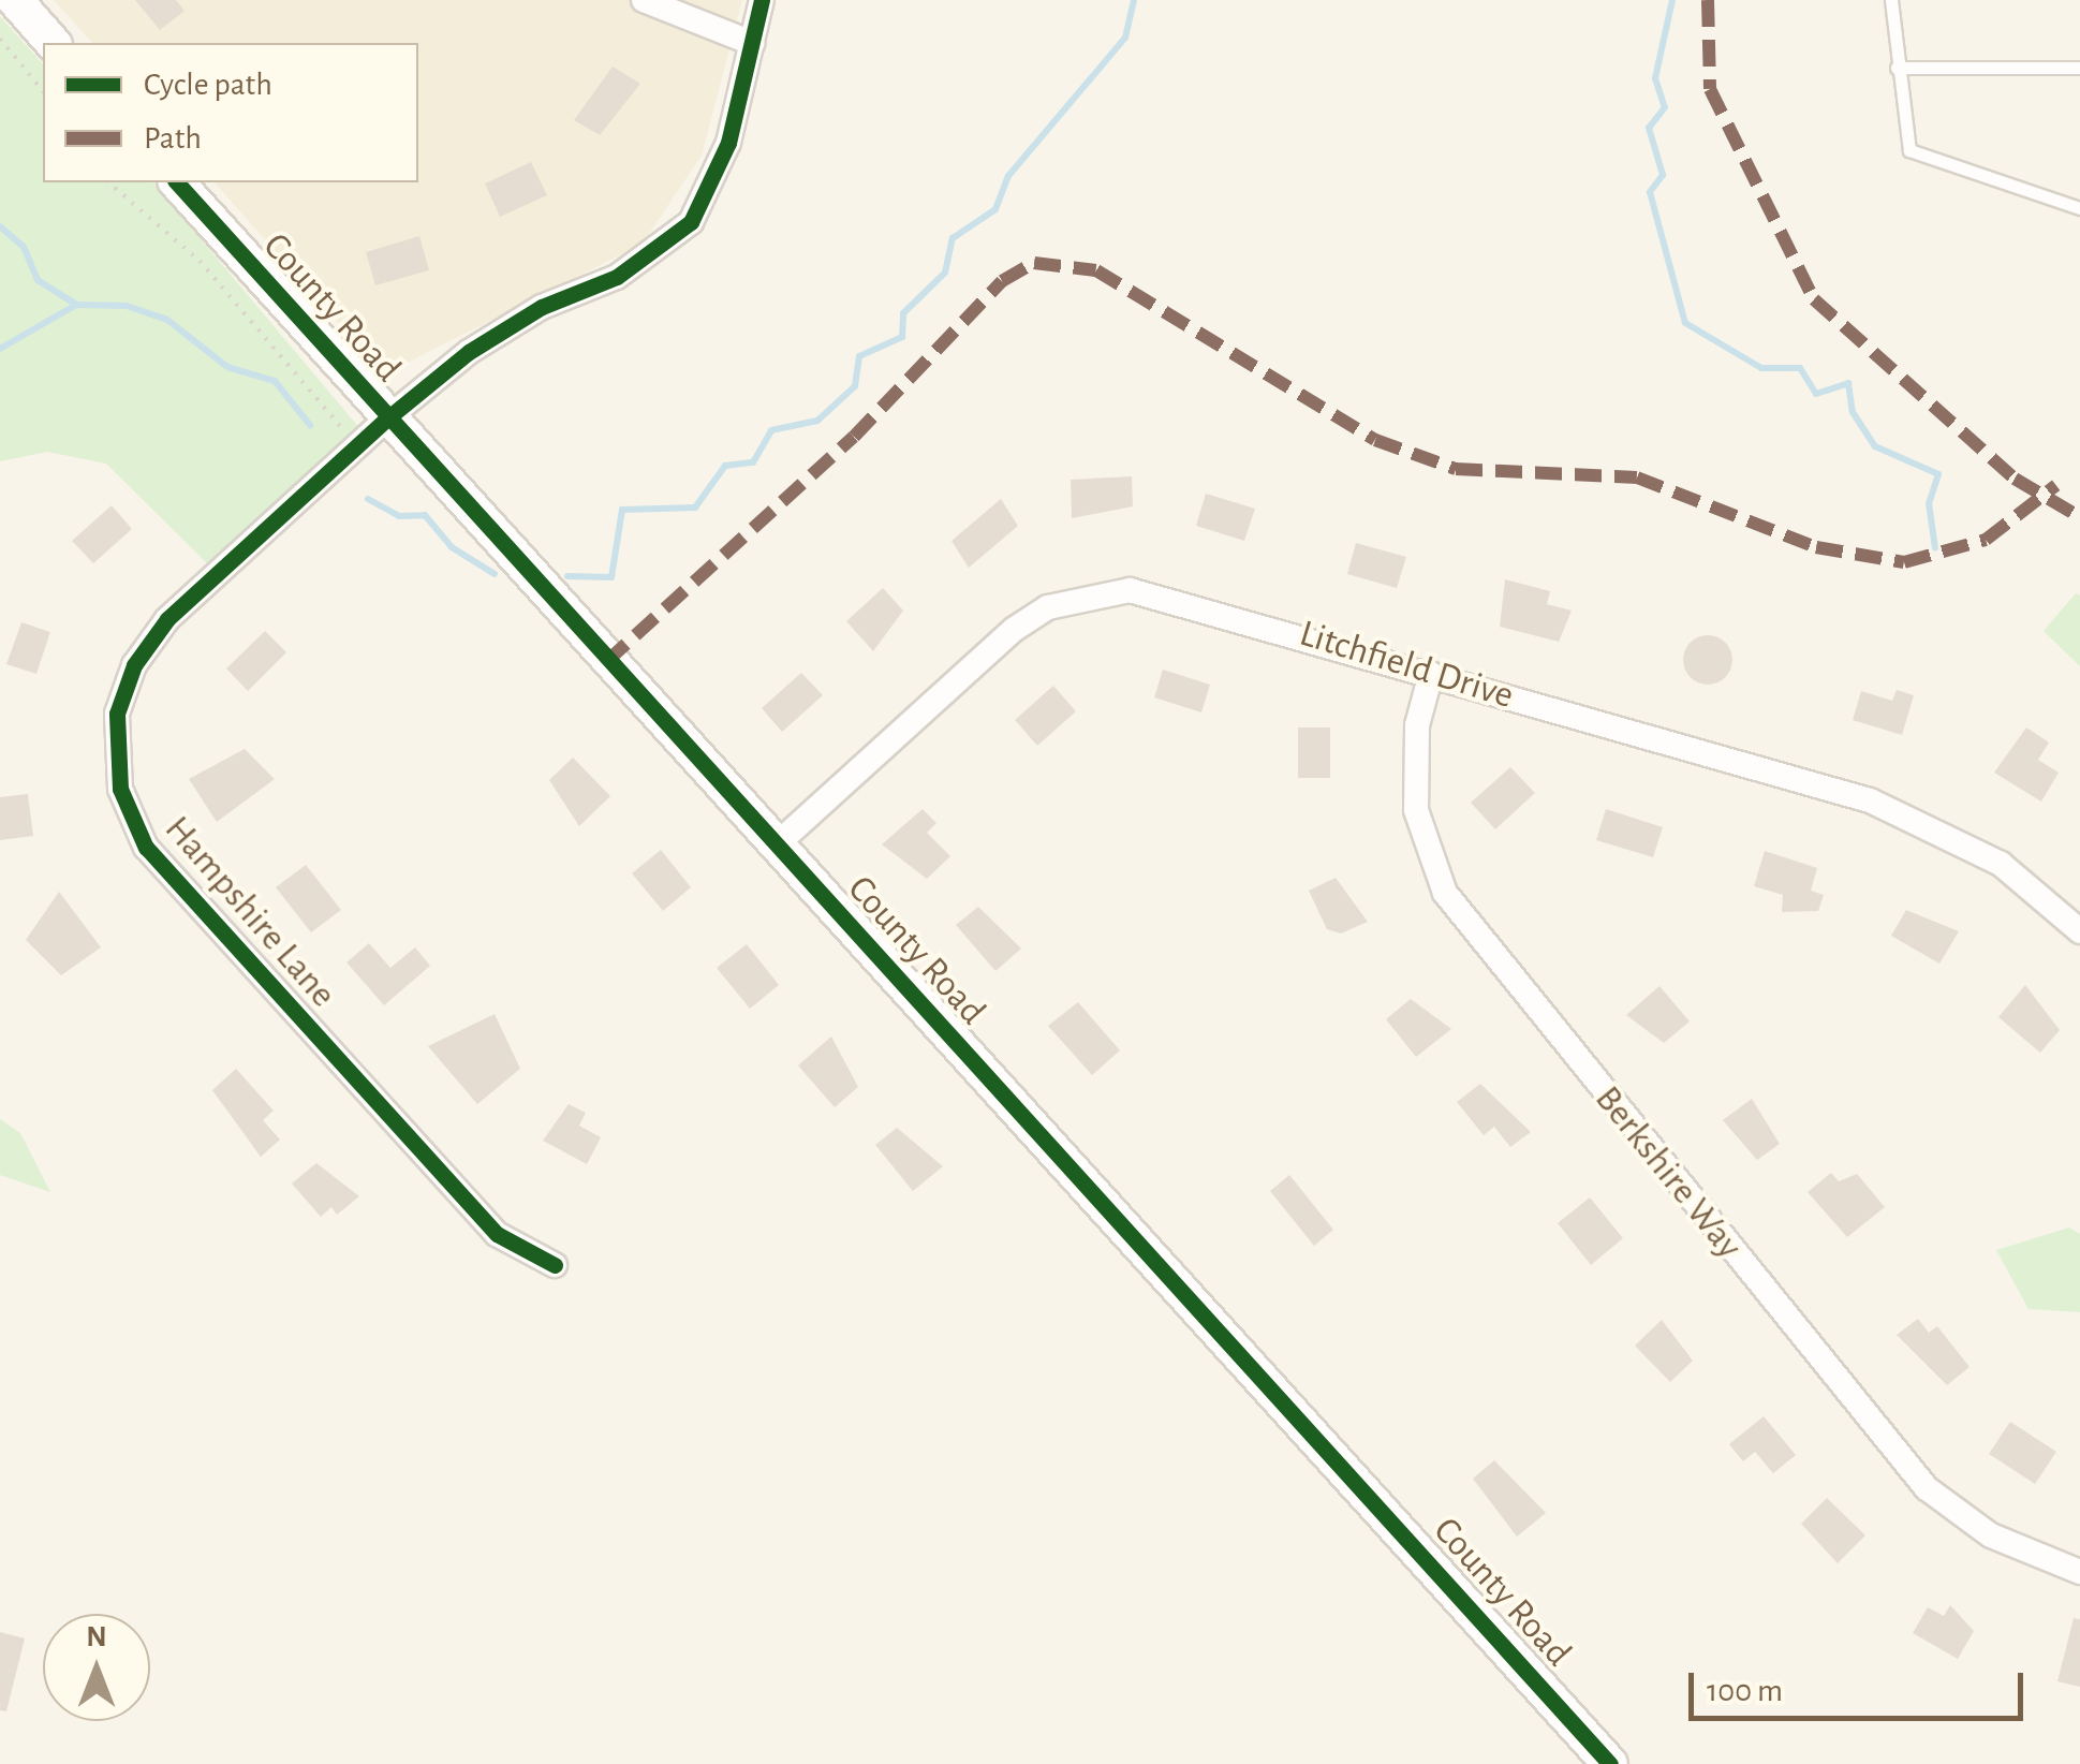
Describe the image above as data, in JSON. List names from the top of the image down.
{
  "streets": {
    "street": [
      "County Road",
      "Litchfield Drive",
      "Hampshire Lane",
      "Berkshire Way"
    ]
  },
  "crossings": [
    ["County Road", "Litchfield Drive"],
    ["County Road", "Hampshire Lane"],
    ["Litchfield Drive", "Berkshire Way"]
  ],
  "legend": ["Cycle path", "Path"],
  "scale_bar": "100 m",
  "north": "top"
}
